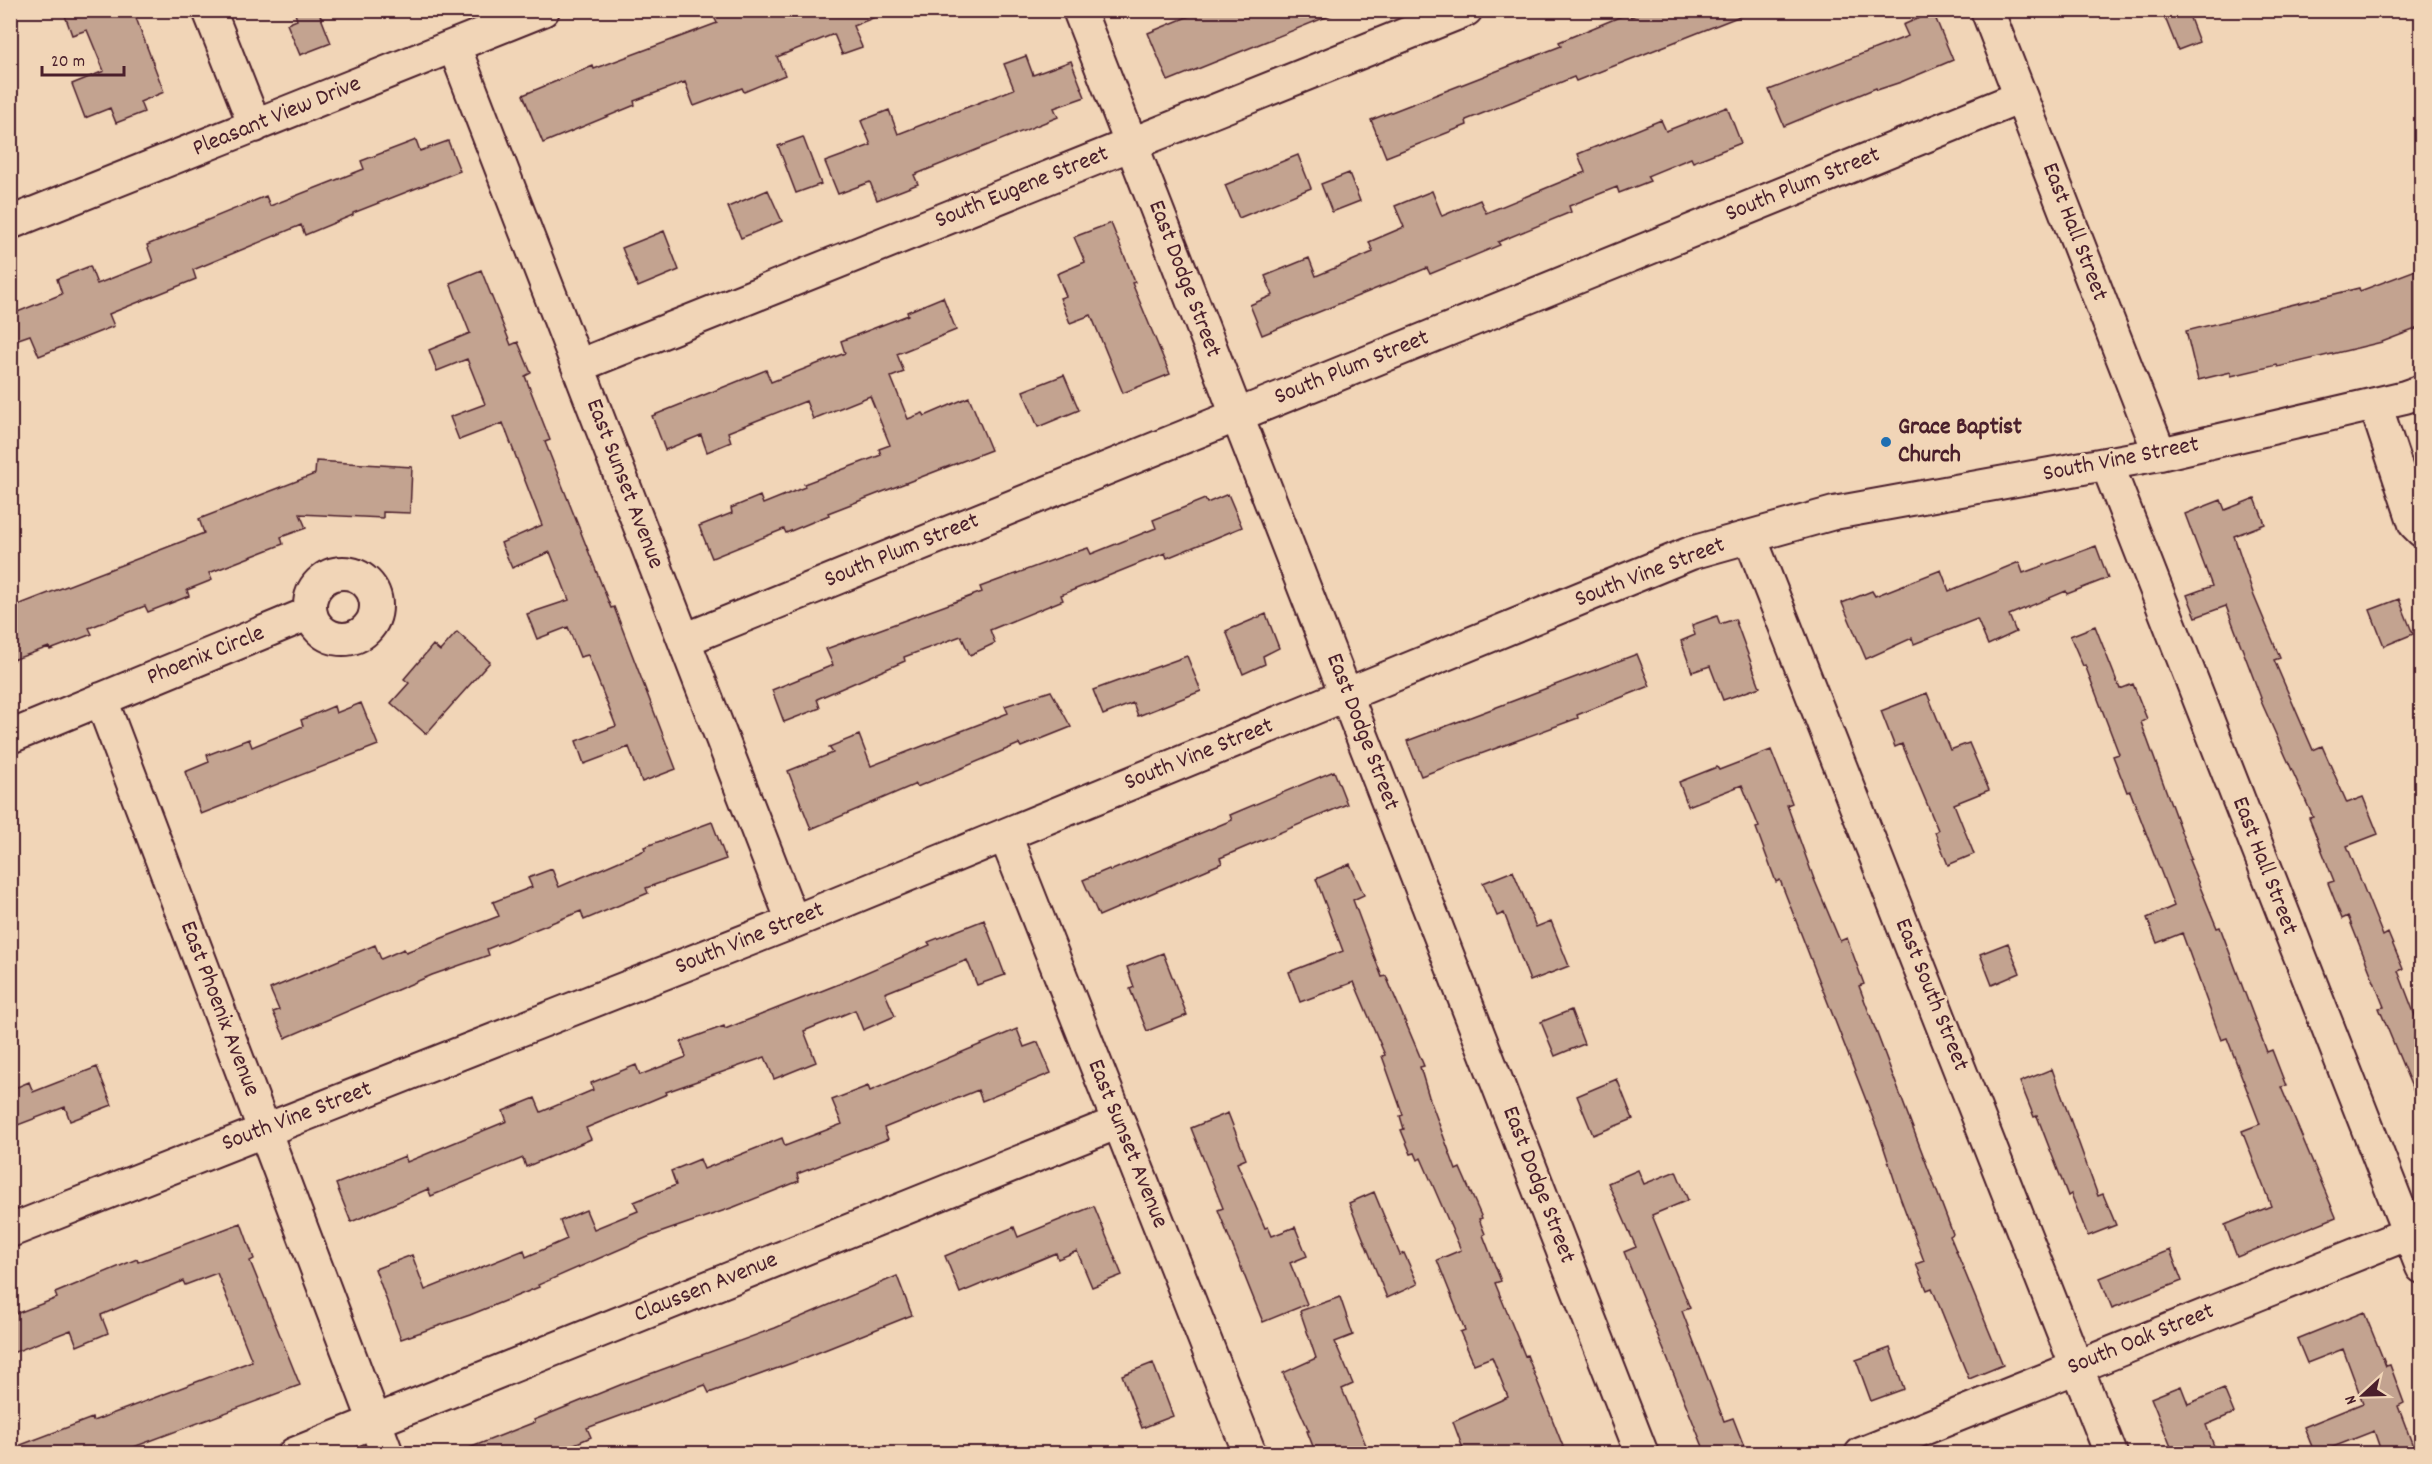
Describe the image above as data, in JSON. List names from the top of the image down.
{
  "streets": {
    "street": [
      "Pleasant View Drive",
      "South Plum Street",
      "South Eugene Street",
      "East Hall Street",
      "East Dodge Street",
      "South Vine Street",
      "East Sunset Avenue",
      "Phoenix Circle",
      "East South Street",
      "East Phoenix Avenue",
      "Claussen Avenue",
      "South Oak Street"
    ]
  },
  "crossings": [
    ["Pleasant View Drive", "East Sunset Avenue"],
    ["South Plum Street", "East Hall Street"],
    ["South Plum Street", "East Dodge Street"],
    ["South Plum Street", "East Sunset Avenue"],
    ["South Eugene Street", "East Dodge Street"],
    ["South Eugene Street", "East Sunset Avenue"],
    ["East Hall Street", "South Vine Street"],
    ["East Hall Street", "South Oak Street"],
    ["East Dodge Street", "South Vine Street"],
    ["South Vine Street", "East Sunset Avenue"],
    ["South Vine Street", "East South Street"],
    ["South Vine Street", "East Phoenix Avenue"],
    ["East Sunset Avenue", "Claussen Avenue"],
    ["Phoenix Circle", "East Phoenix Avenue"],
    ["East South Street", "South Oak Street"],
    ["East Phoenix Avenue", "Claussen Avenue"]
  ],
  "places": ["Grace Baptist Church"],
  "scale_bar": "20 m",
  "north": "left"
}
